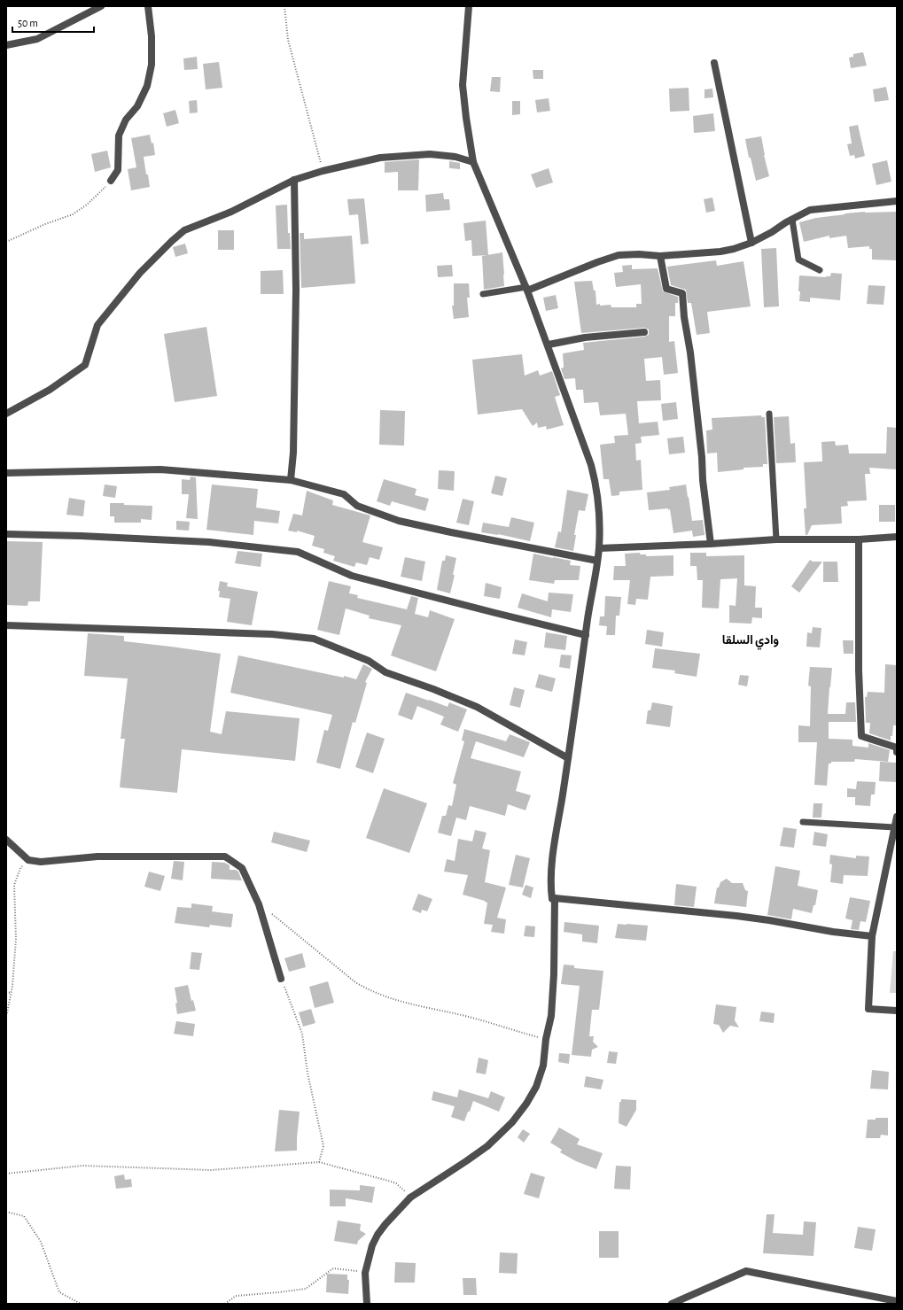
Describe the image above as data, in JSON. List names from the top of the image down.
{
  "districts": ["وادي السلقا"],
  "scale_bar": "50 m"
}
